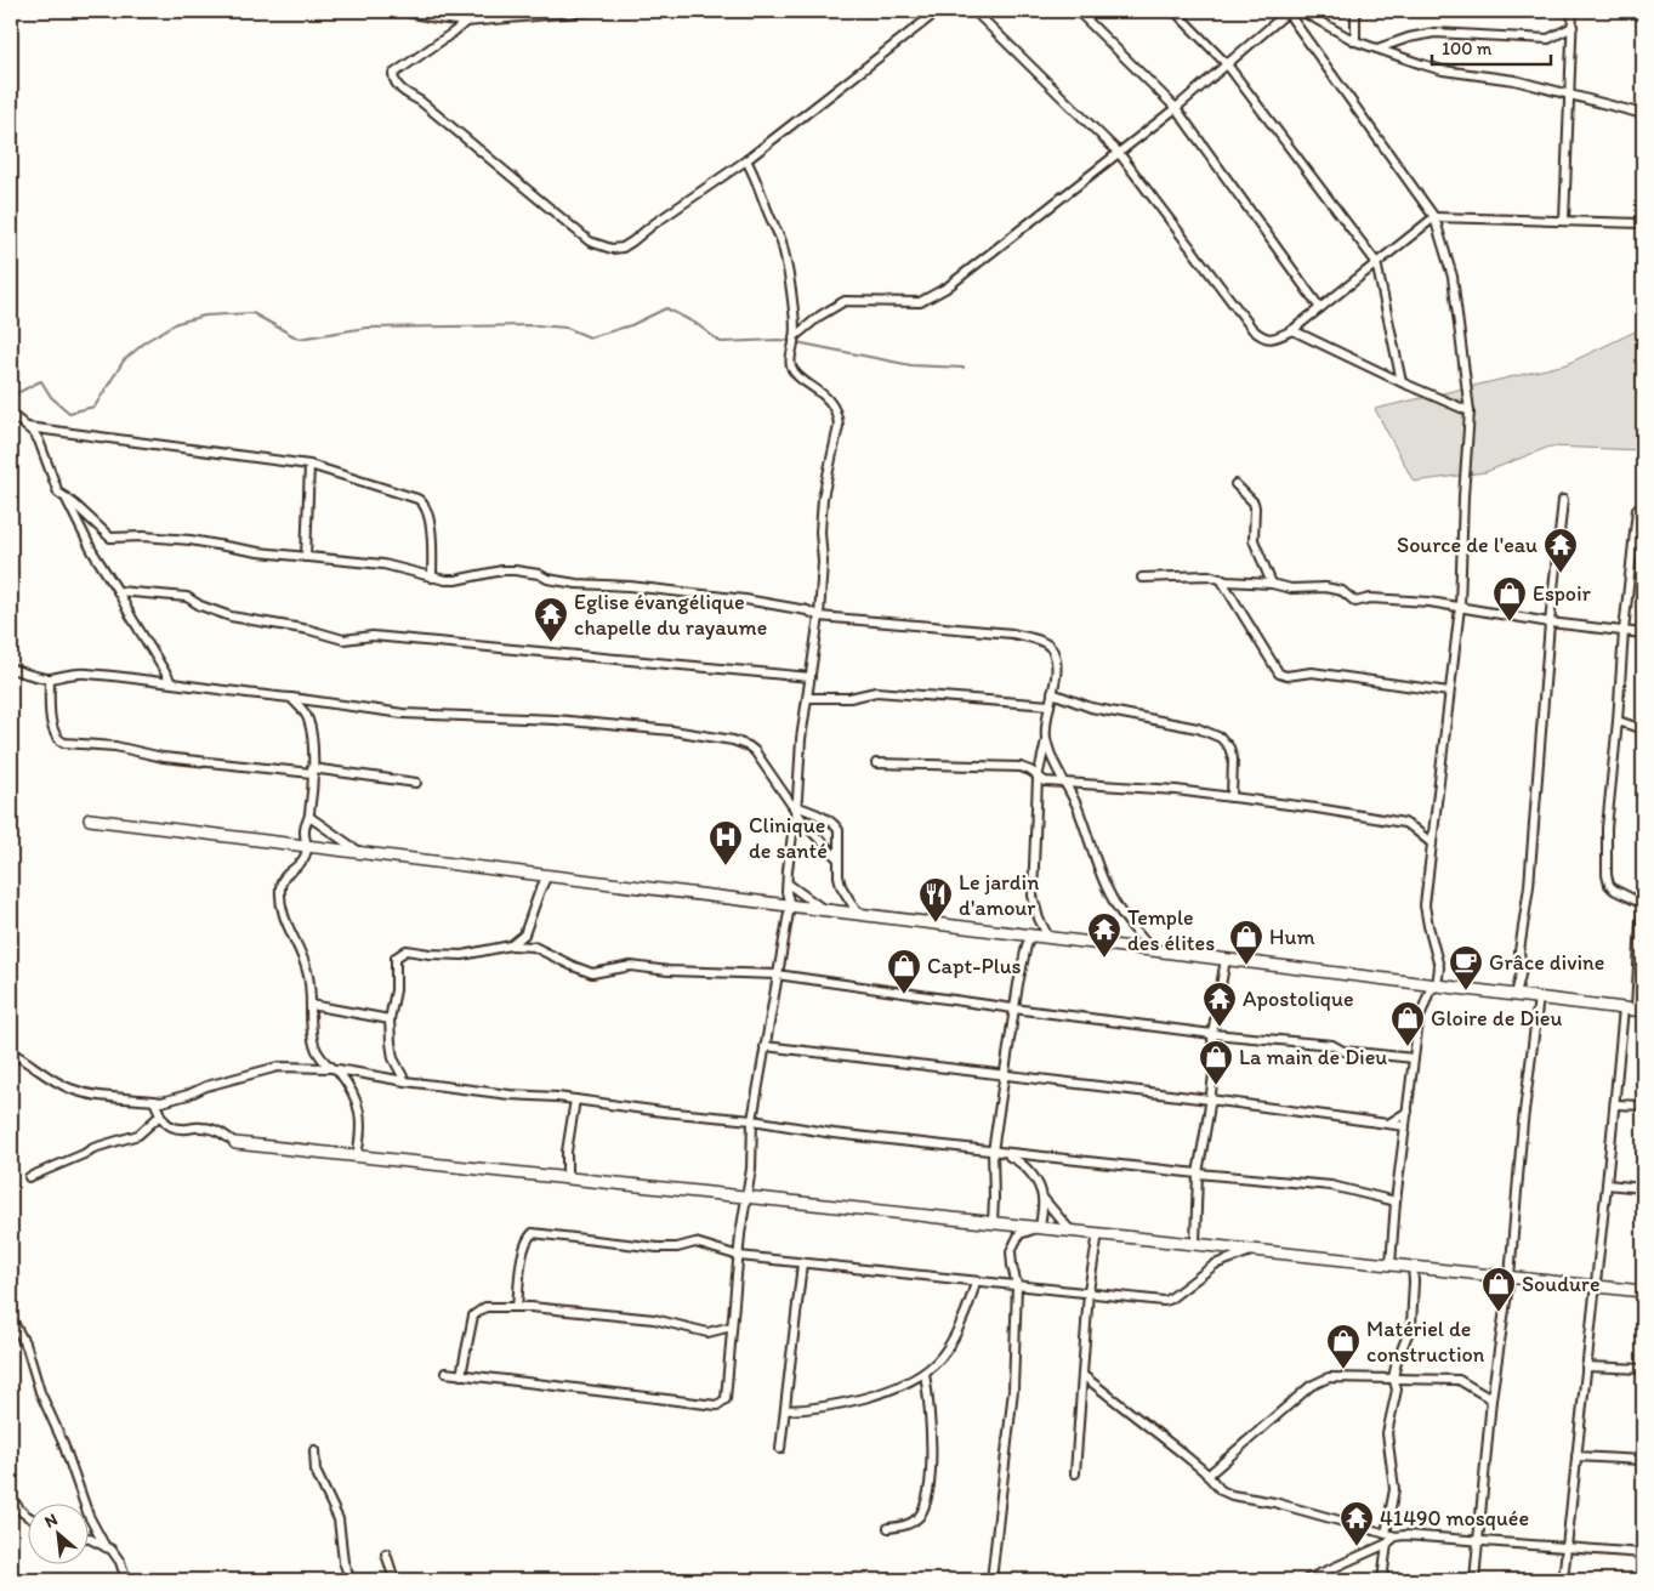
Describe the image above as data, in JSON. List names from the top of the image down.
{
  "places": {
    "temple": [
      "Source de l'eau",
      "Eglise évangélique chapelle du rayaume",
      "Temple des élites",
      "Apostolique",
      "41490 mosquée"
    ],
    "shop": [
      "Espoir",
      "Hum",
      "Capt-Plus",
      "Gloire de Dieu",
      "La main de Dieu",
      "Soudure",
      "Matériel de construction"
    ],
    "hospital": ["Clinique de santé"],
    "restaurant": ["Le jardin d'amour"],
    "cafe": ["Grâce divine"]
  },
  "scale_bar": "100 m",
  "north": "top left"
}
